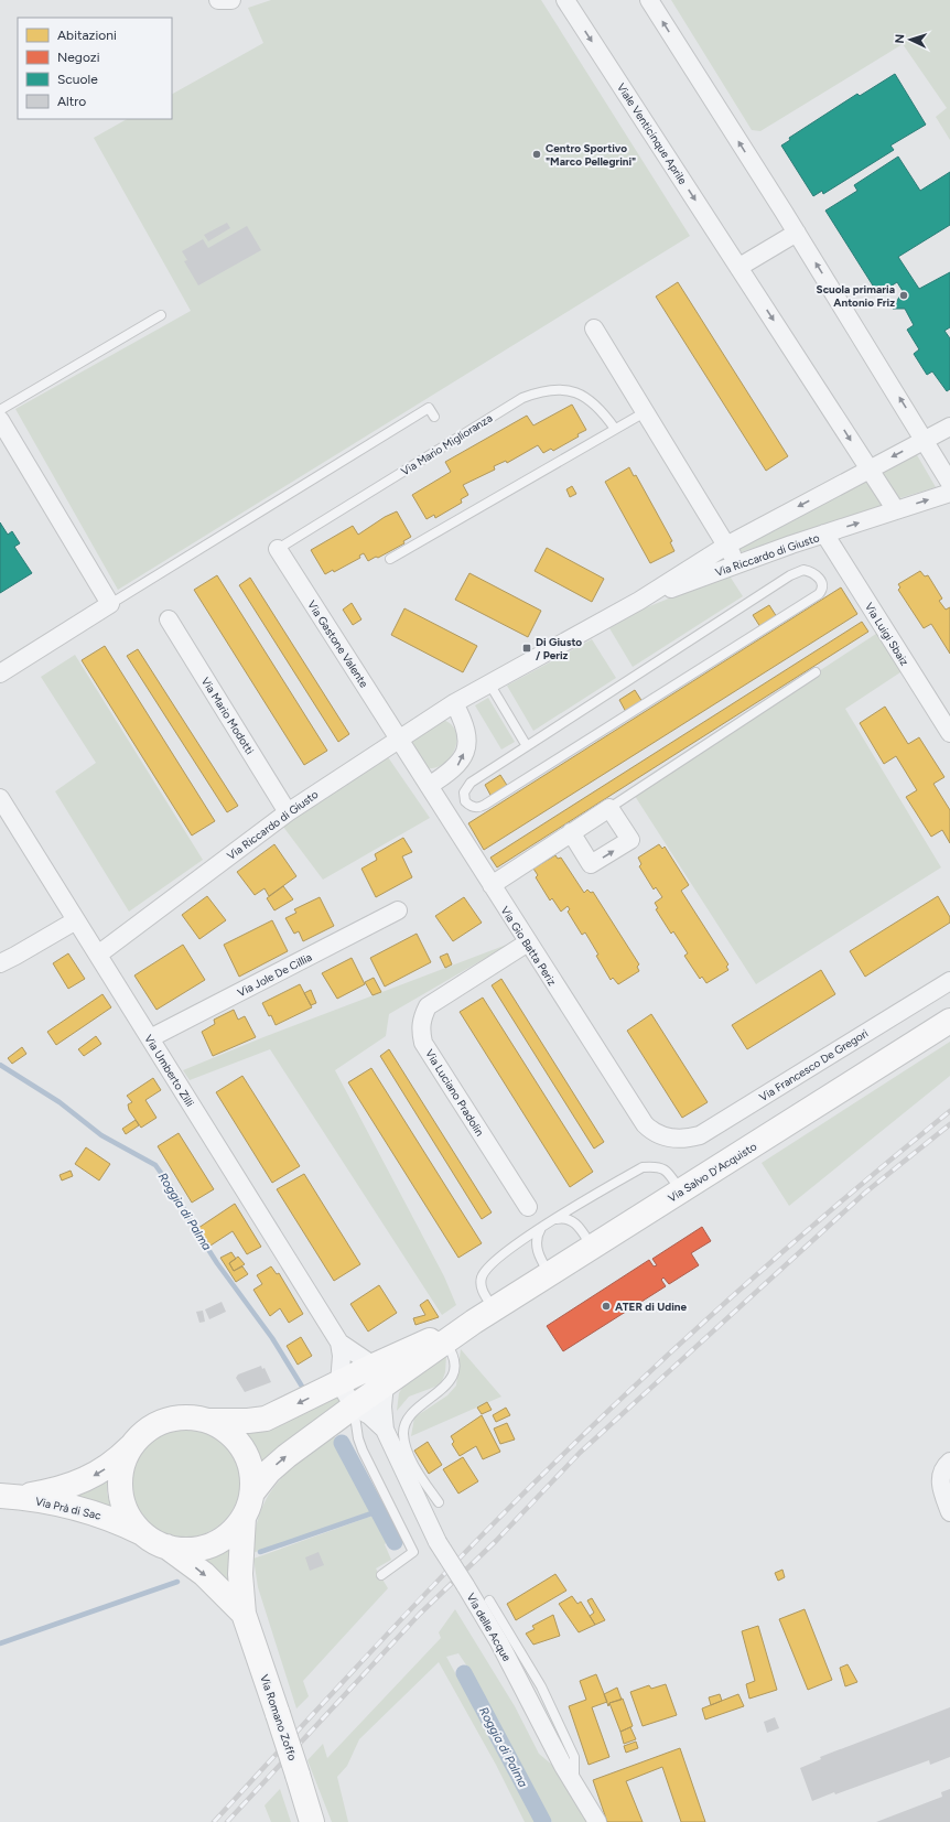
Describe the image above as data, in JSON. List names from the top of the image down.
{
  "streets": {
    "street": [
      "Viale Venticinque Aprile",
      "Via Riccardo di Giusto",
      "Via Luigi Sbaiz",
      "Via Gastone Valente",
      "Via Mario Modotti",
      "Via Gio Batta Periz",
      "Via Jole De Cillia",
      "Via Francesco De Gregori",
      "Via Umberto Zilli",
      "Via Luciano Pradolin",
      "Via Salvo D'Acquisto",
      "Via Prà di Sac",
      "Via delle Acque",
      "Via Romano Zoffo"
    ],
    "lane": ["Via Mario Miglioranza"]
  },
  "crossings": [
    ["Viale Venticinque Aprile", "Via Riccardo di Giusto"],
    ["Via Mario Miglioranza", "Via Gastone Valente"],
    ["Via Riccardo di Giusto", "Via Luigi Sbaiz"],
    ["Via Riccardo di Giusto", "Via Gastone Valente"],
    ["Via Riccardo di Giusto", "Via Mario Modotti"],
    ["Via Riccardo di Giusto", "Via Gio Batta Periz"],
    ["Via Riccardo di Giusto", "Via Umberto Zilli"],
    ["Via Gastone Valente", "Via Gio Batta Periz"],
    ["Via Gio Batta Periz", "Via Francesco De Gregori"],
    ["Via Gio Batta Periz", "Via Luciano Pradolin"],
    ["Via Jole De Cillia", "Via Umberto Zilli"],
    ["Via Umberto Zilli", "Via Salvo D'Acquisto"],
    ["Via Umberto Zilli", "Via delle Acque"],
    ["Via Salvo D'Acquisto", "Via Prà di Sac"],
    ["Via Salvo D'Acquisto", "Via delle Acque"],
    ["Via Salvo D'Acquisto", "Via Romano Zoffo"],
    ["Via Prà di Sac", "Via Romano Zoffo"]
  ],
  "water": ["Roggia di Palma"],
  "places": {
    "other": ["Centro Sportivo \"Marco Pellegrini\"", "Scuola primaria Antonio Friz", "ATER di Udine"],
    "transit": ["Di Giusto / Periz"]
  },
  "legend": [
    "Abitazioni",
    "Negozi",
    "Scuole",
    "Altro"
  ],
  "north": "left"
}
